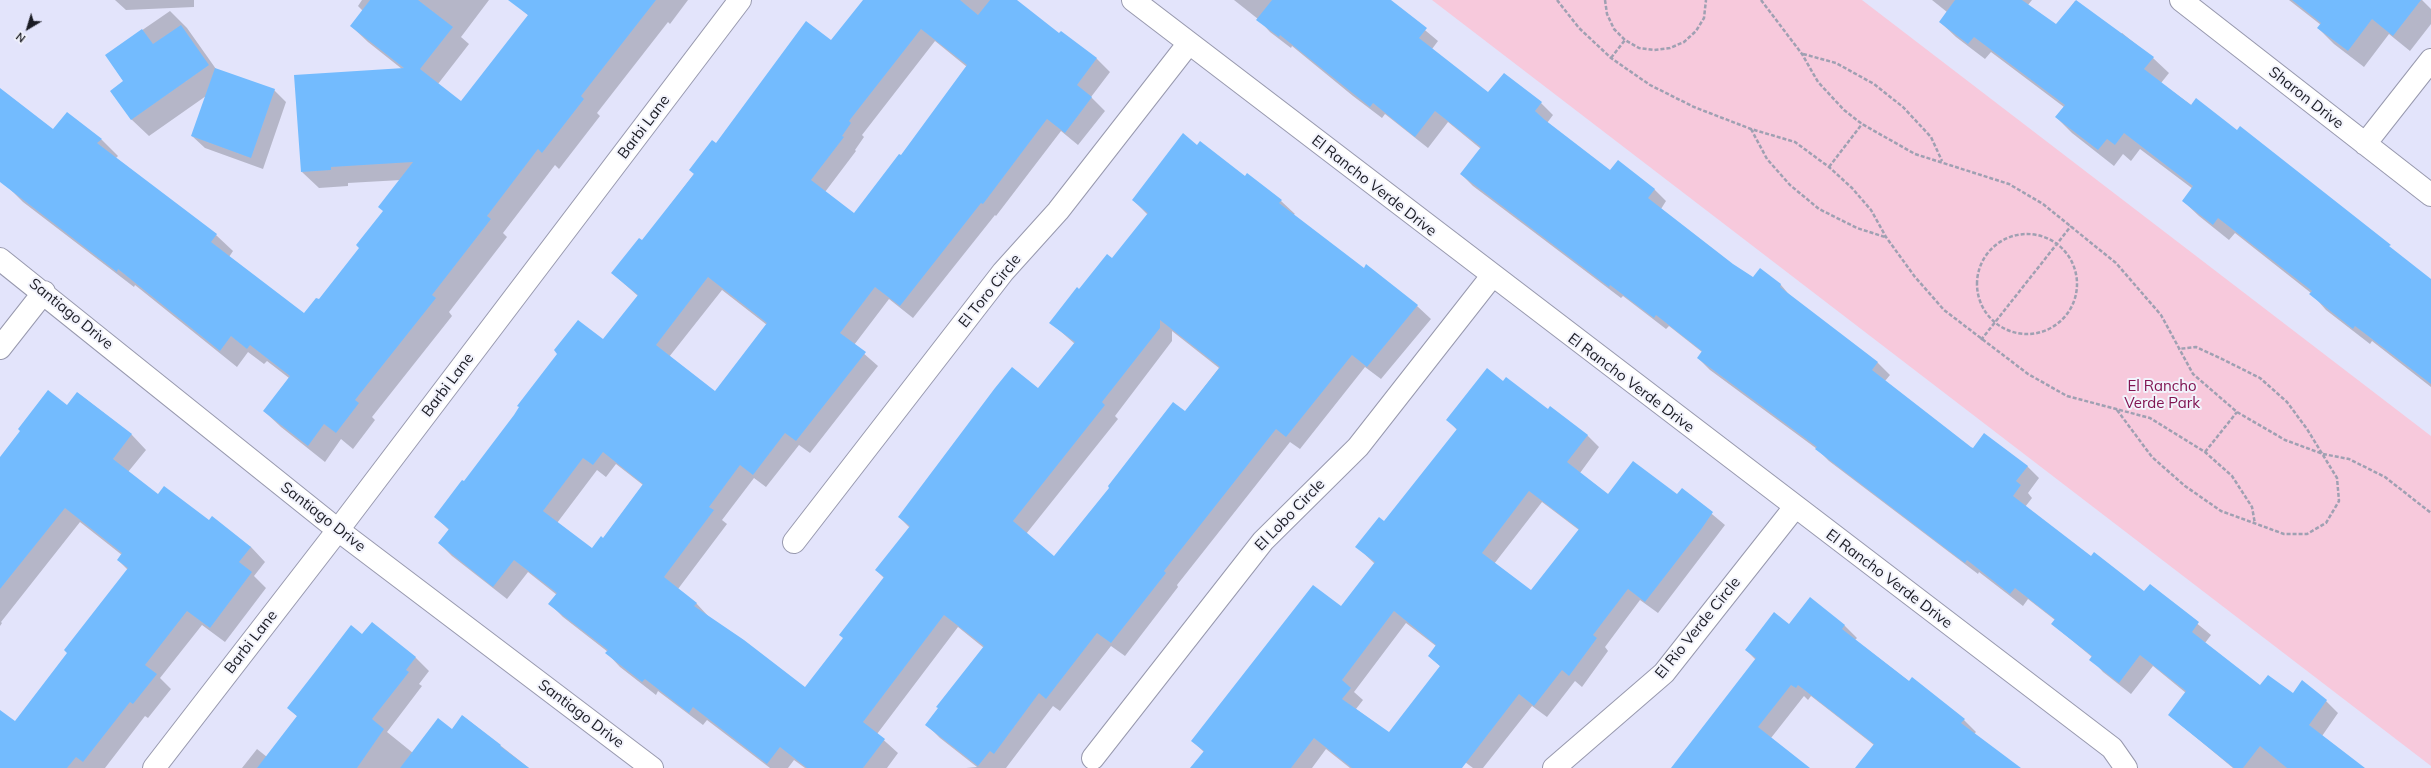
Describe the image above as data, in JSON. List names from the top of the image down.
{
  "streets": {
    "street": [
      "Sharon Drive",
      "Barbi Lane",
      "El Rancho Verde Drive",
      "El Toro Circle",
      "Santiago Drive",
      "El Lobo Circle",
      "El Rio Verde Circle"
    ]
  },
  "crossings": [
    ["Barbi Lane", "Santiago Drive"],
    ["El Rancho Verde Drive", "El Toro Circle"],
    ["El Rancho Verde Drive", "El Lobo Circle"],
    ["El Rancho Verde Drive", "El Rio Verde Circle"]
  ],
  "parks": ["El Rancho Verde Park"],
  "north": "bottom left"
}
